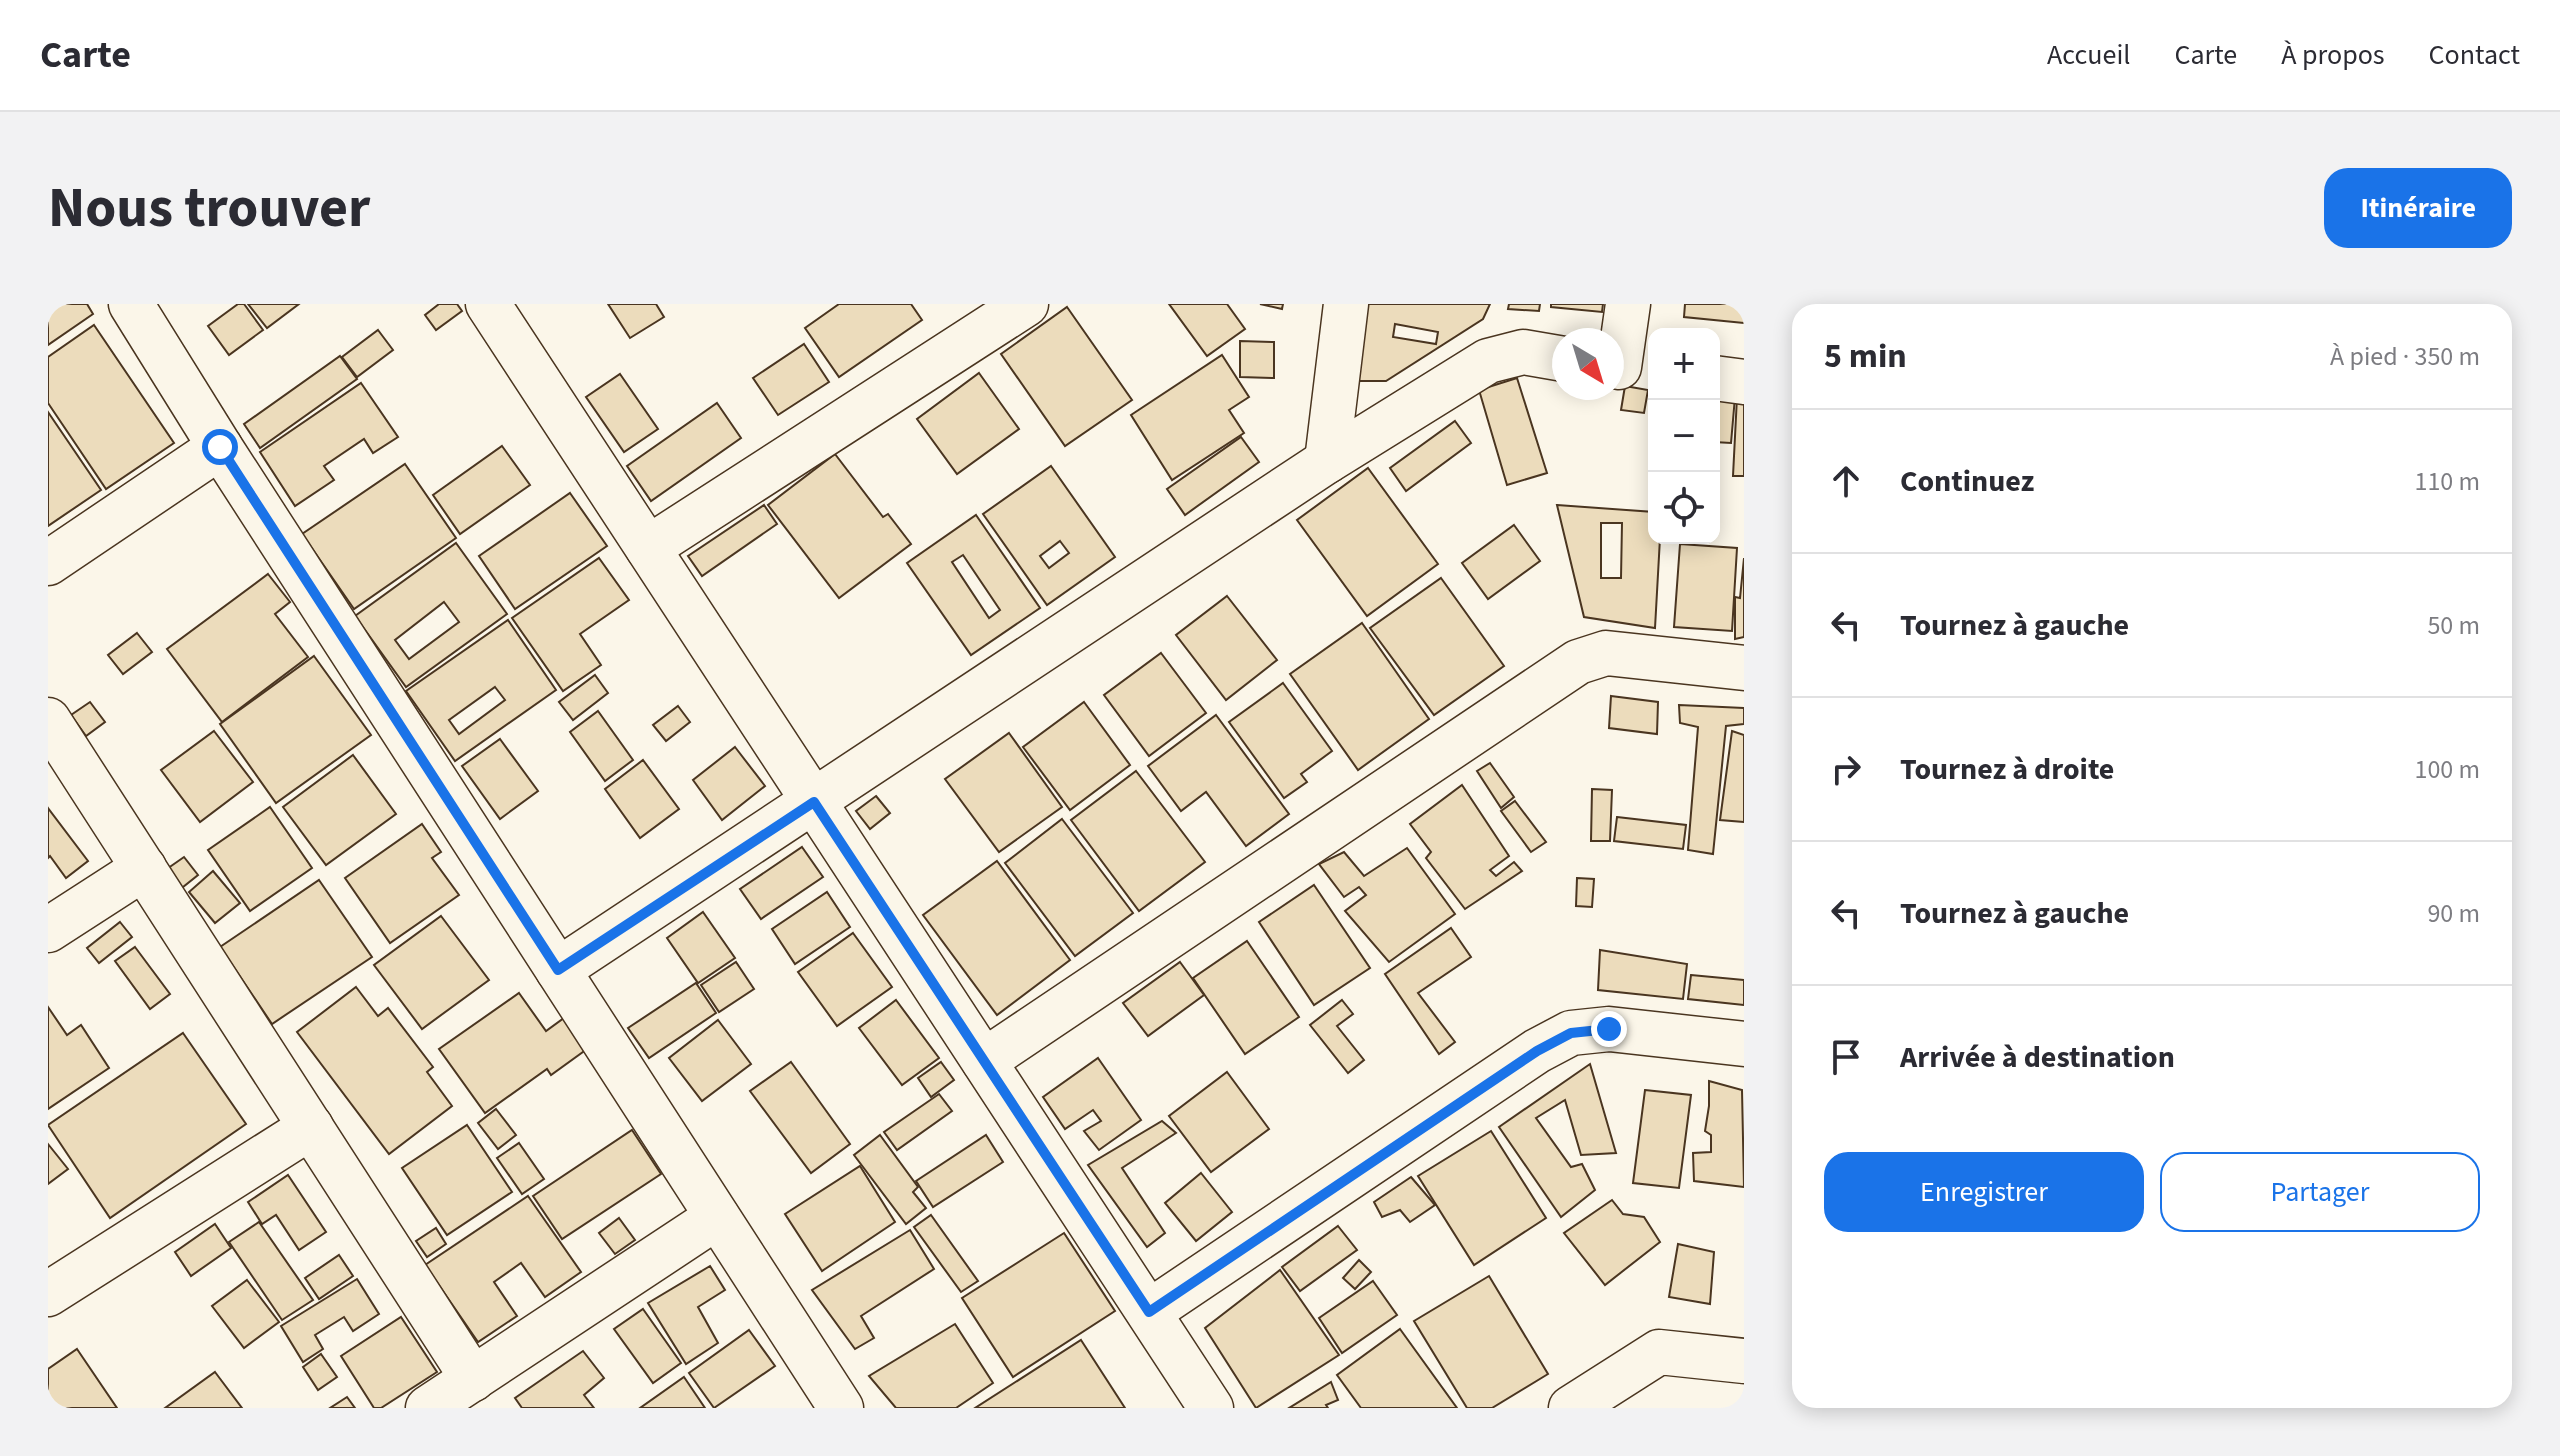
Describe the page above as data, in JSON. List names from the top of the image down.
{
  "north": "bottom right",
  "page": {
    "header": "Carte",
    "nav": [
      "Accueil",
      "Carte",
      "À propos",
      "Contact"
    ],
    "buttons": [
      "Itinéraire",
      ["Enregistrer", "Partager"]
    ],
    "title": "Nous trouver",
    "heading": ["5 min", "À pied · 350 m"],
    "map_buttons": ["+", "−"],
    "list": [
      ["Continuez", "110 m"],
      ["Tournez à gauche", "50 m"],
      ["Tournez à droite", "100 m"],
      ["Tournez à gauche", "90 m"],
      "Arrivée à destination"
    ]
  }
}
